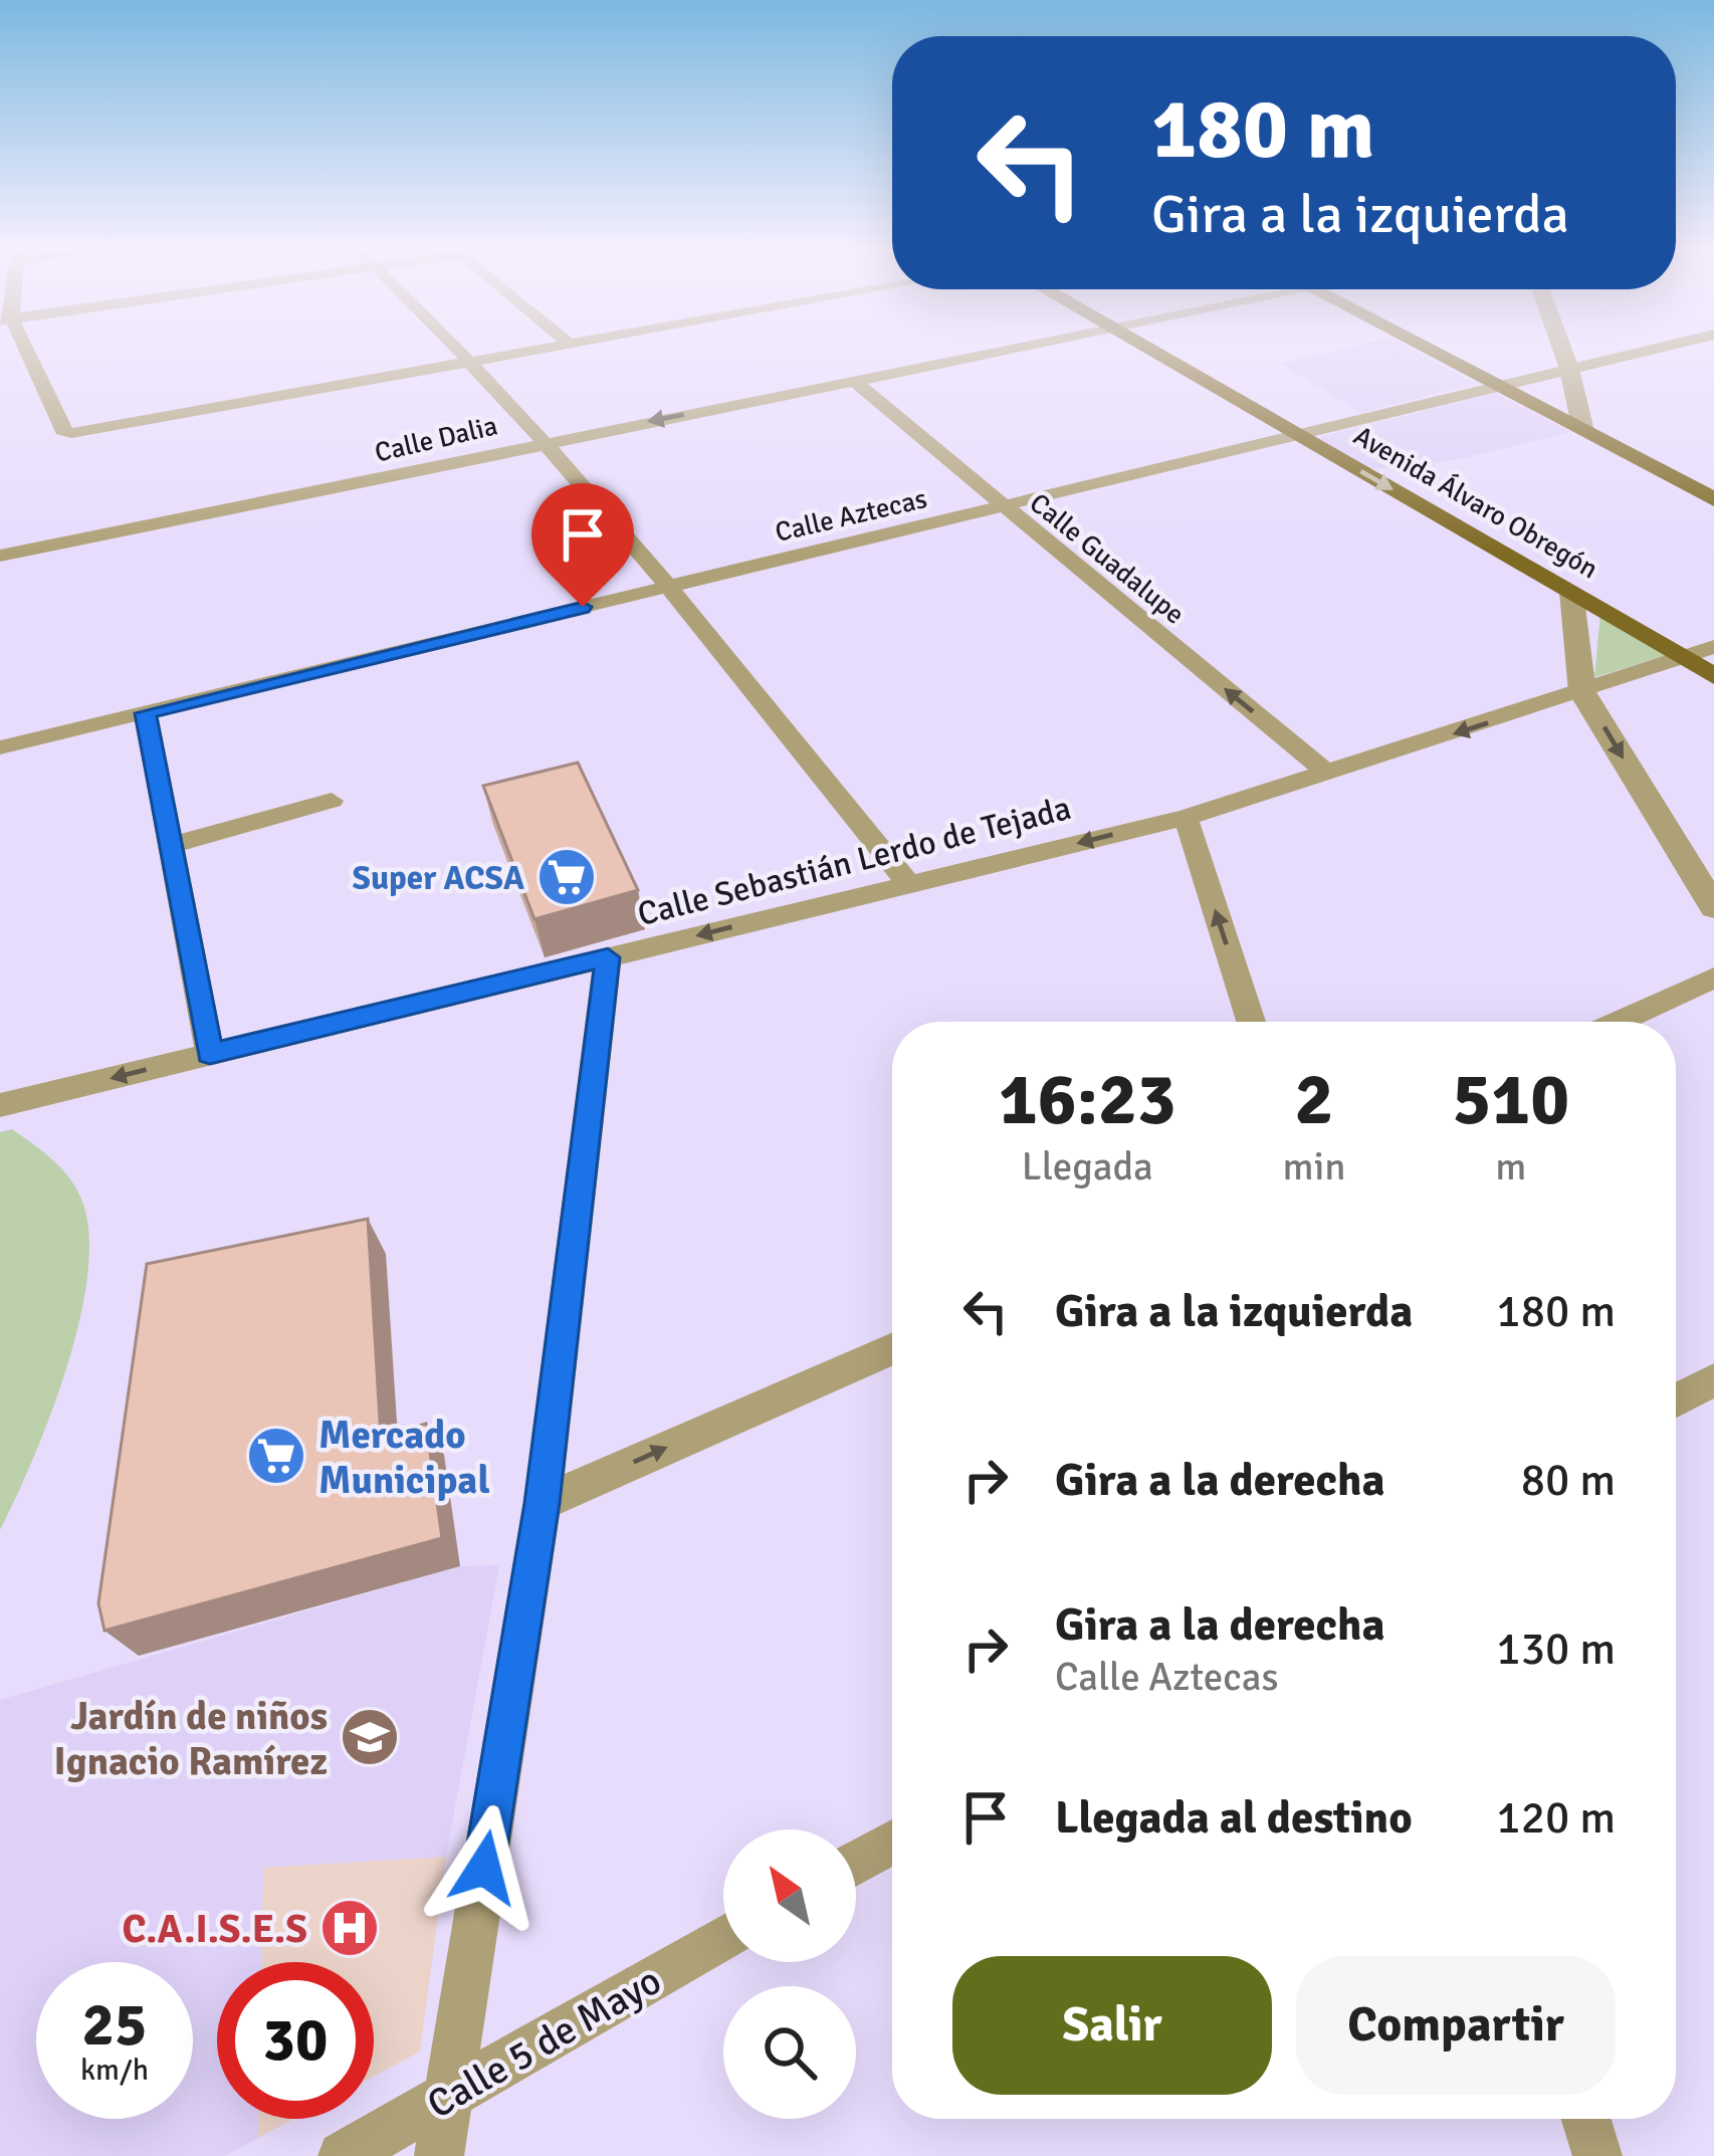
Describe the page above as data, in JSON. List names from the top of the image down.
{
  "streets": {
    "main road": ["Avenida Álvaro Obregón"],
    "street": [
      "Calle Dalia",
      "Calle Aztecas",
      "Calle Guadalupe",
      "Calle Sebastián Lerdo de Tejada",
      "Calle 5 de Mayo"
    ]
  },
  "crossings": [
    ["Calle Dalia", "Calle Guadalupe"],
    ["Avenida Álvaro Obregón", "Calle Aztecas"],
    ["Avenida Álvaro Obregón", "Calle Sebastián Lerdo de Tejada"],
    ["Calle Aztecas", "Calle Guadalupe"],
    ["Calle Guadalupe", "Calle Sebastián Lerdo de Tejada"]
  ],
  "one_way": ["Calle Guadalupe", "Calle Sebastián Lerdo de Tejada"],
  "places": {
    "supermarket": ["Super ACSA", "Mercado Municipal"],
    "school or university": ["Jardín de niños Ignacio Ramírez"],
    "hospital": ["C.A.I.S.E.S"]
  },
  "north": "top left",
  "page": {
    "turn": ["180 m", "Gira a la izquierda"],
    "eta": [
      "16:23",
      "Llegada",
      "2",
      "min",
      "510",
      "m"
    ],
    "list": [
      {
        "name": "Gira a la izquierda",
        "value": "180 m"
      },
      {
        "name": "Gira a la derecha",
        "value": "80 m"
      },
      {
        "name": "Gira a la derecha",
        "note": "Calle Aztecas",
        "value": "130 m"
      },
      {
        "name": "Llegada al destino",
        "value": "120 m"
      }
    ],
    "buttons": ["Salir", "Compartir"],
    "speed": "25 km/h",
    "limit": "30"
  }
}
